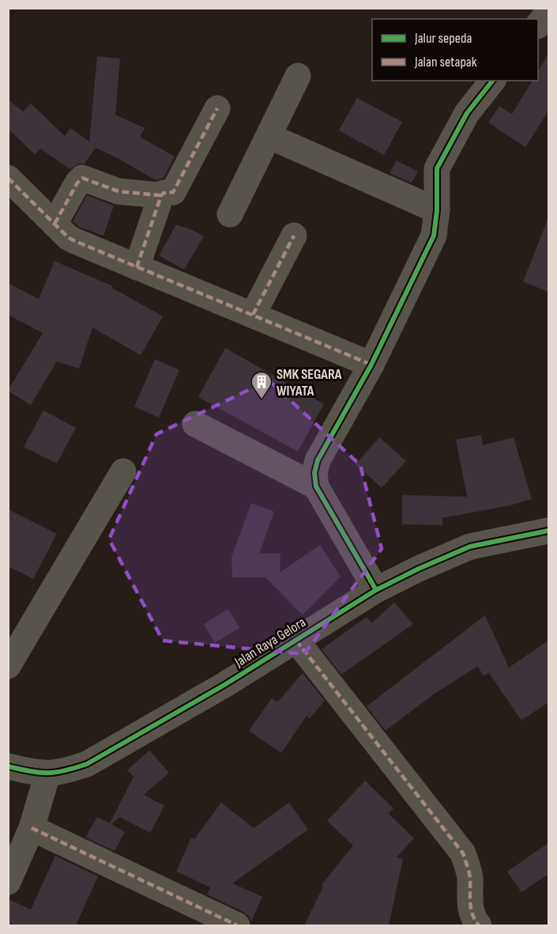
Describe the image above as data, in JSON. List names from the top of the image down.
{
  "streets": {
    "street": ["Jalan Raya Gelora"]
  },
  "places": {
    "building": ["SMK SEGARA WIYATA"]
  },
  "legend": ["Jalur sepeda", "Jalan setapak"]
}
